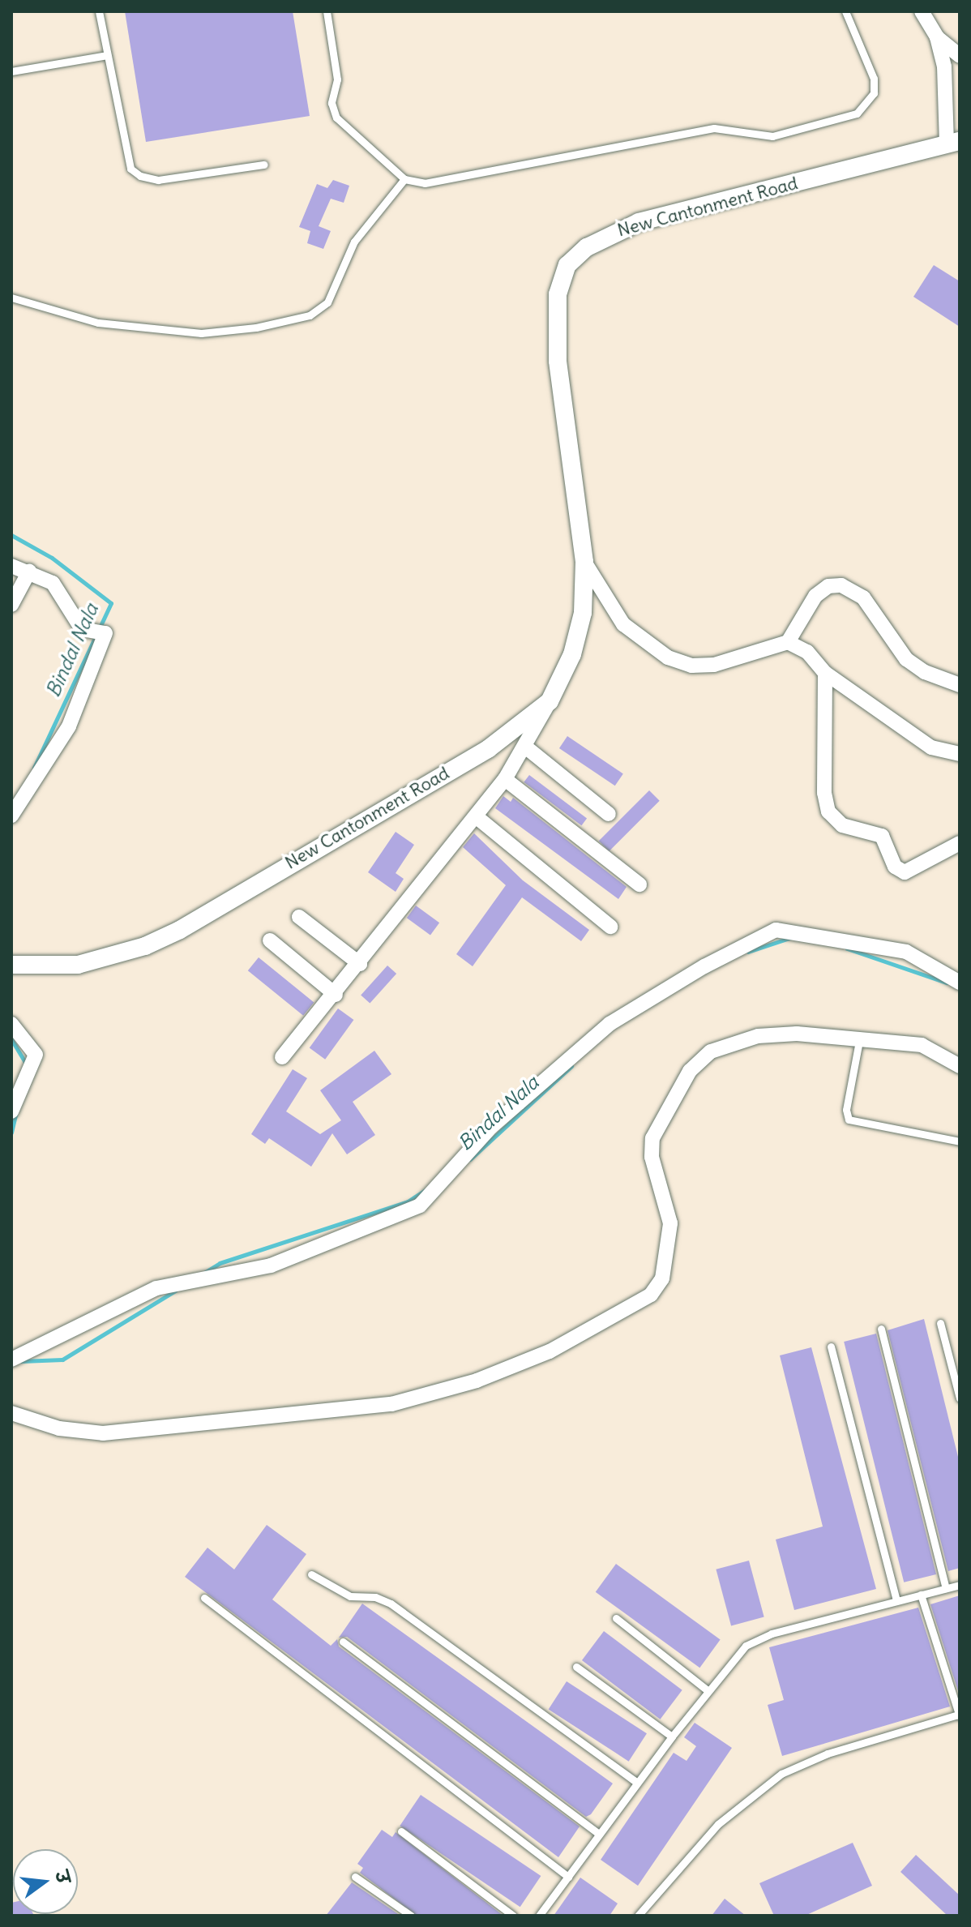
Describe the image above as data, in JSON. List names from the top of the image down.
{
  "streets": {
    "street": ["New Cantonment Road"]
  },
  "water": ["Bindal Nala"],
  "north": "right"
}
